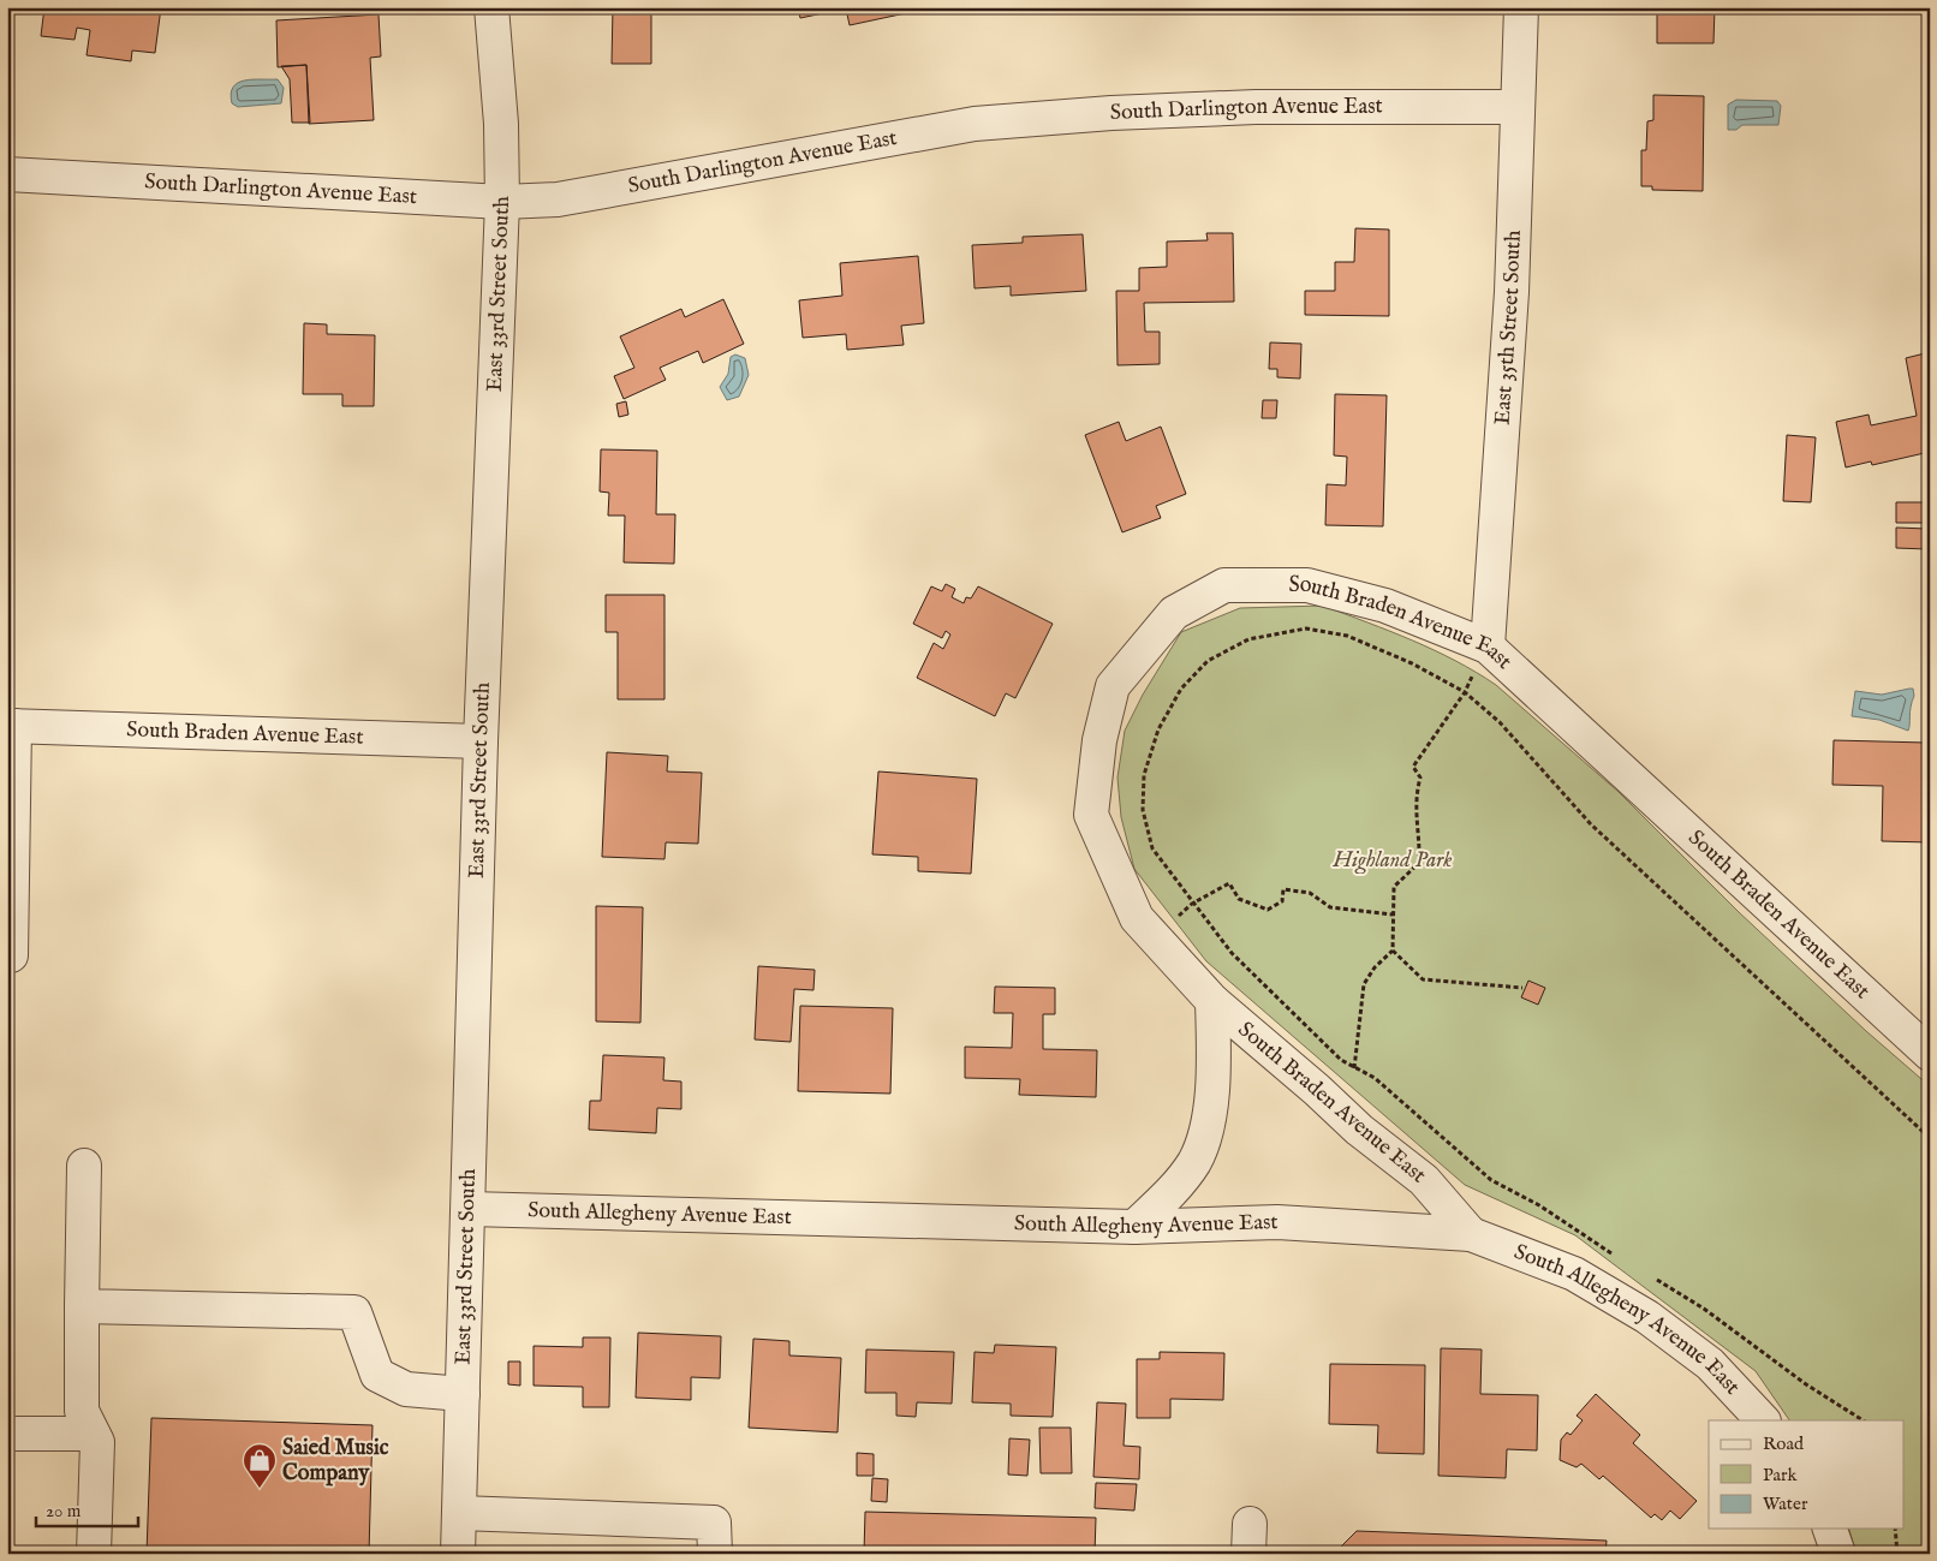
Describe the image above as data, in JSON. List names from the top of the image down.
{
  "streets": {
    "street": [
      "South Darlington Avenue East",
      "East 33rd Street South",
      "East 35th Street South",
      "South Braden Avenue East",
      "South Allegheny Avenue East"
    ]
  },
  "crossings": [
    ["South Darlington Avenue East", "East 33rd Street South"],
    ["South Darlington Avenue East", "East 35th Street South"],
    ["East 33rd Street South", "South Braden Avenue East"],
    ["East 33rd Street South", "South Allegheny Avenue East"],
    ["East 35th Street South", "South Braden Avenue East"],
    ["South Braden Avenue East", "South Allegheny Avenue East"]
  ],
  "parks": ["Highland Park"],
  "places": {
    "shop": ["Saied Music Company"]
  },
  "legend": ["Road", "Park", "Water"],
  "scale_bar": "20 m"
}
